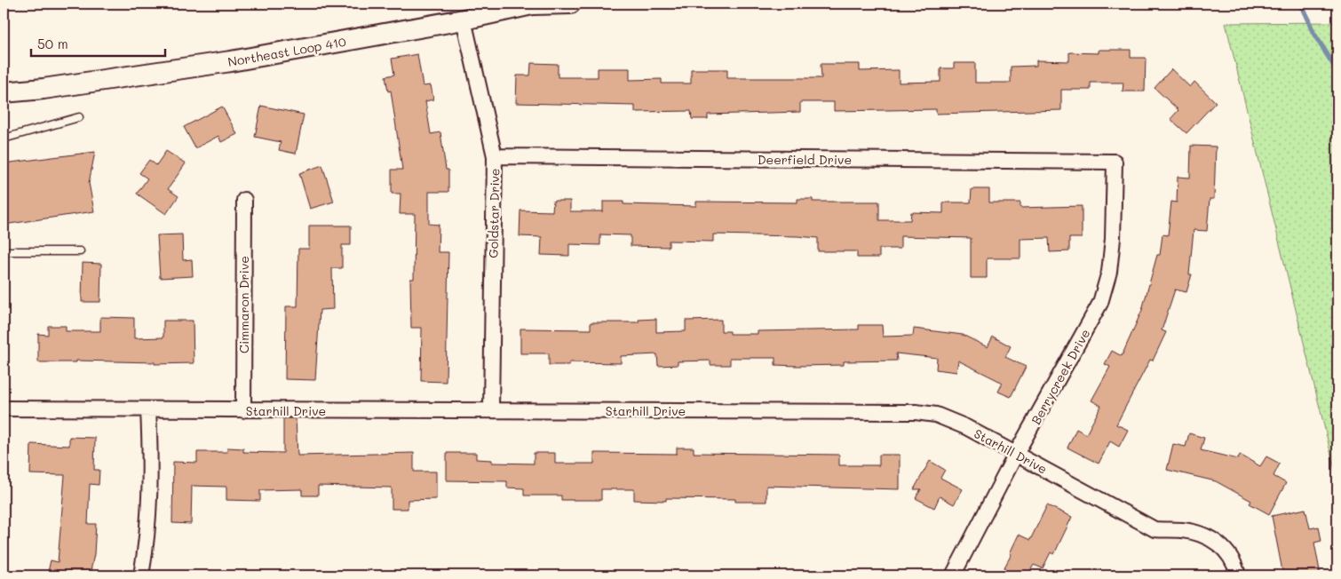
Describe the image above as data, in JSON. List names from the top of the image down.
{
  "streets": {
    "main road": ["Northeast Loop 410"],
    "street": [
      "Deerfield Drive",
      "Goldstar Drive",
      "Cimmaron Drive",
      "Berrycreek Drive",
      "Starhill Drive"
    ]
  },
  "crossings": [
    ["Northeast Loop 410", "Goldstar Drive"],
    ["Deerfield Drive", "Goldstar Drive"],
    ["Deerfield Drive", "Berrycreek Drive"],
    ["Goldstar Drive", "Starhill Drive"],
    ["Cimmaron Drive", "Starhill Drive"],
    ["Berrycreek Drive", "Starhill Drive"]
  ],
  "scale_bar": "50 m"
}
